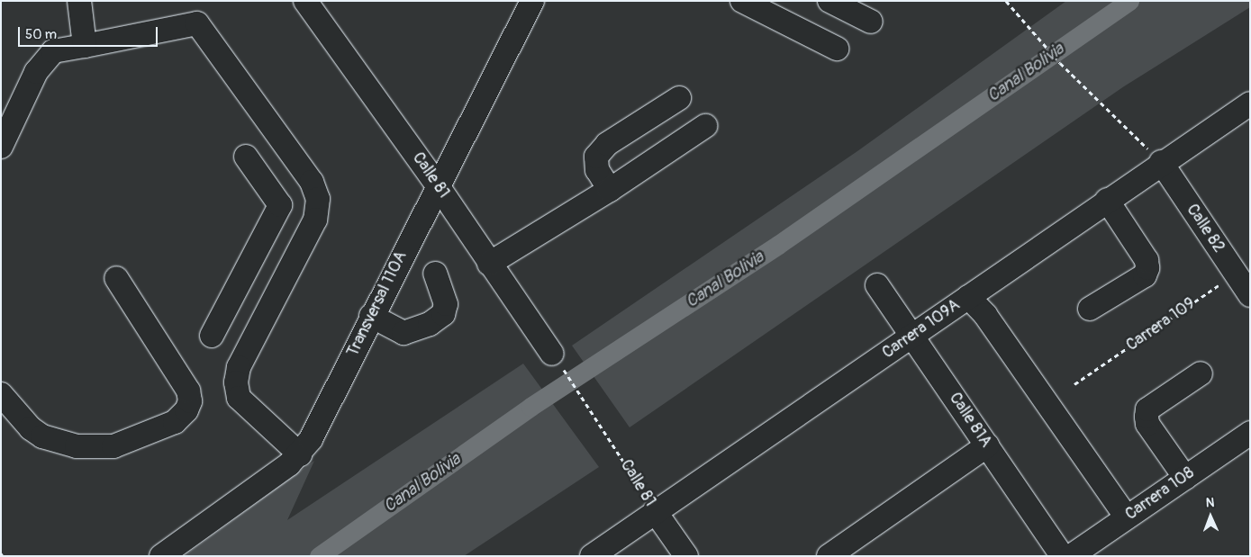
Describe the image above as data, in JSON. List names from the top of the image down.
{
  "streets": {
    "street": [
      "Calle 81",
      "Calle 82",
      "Transversal 110A",
      "Carrera 109A",
      "Calle 81A",
      "Carrera 108"
    ],
    "path": ["Carrera 109"]
  },
  "crossings": [
    ["Calle 81", "Transversal 110A"],
    ["Calle 81", "Carrera 109A"],
    ["Calle 82", "Carrera 109"],
    ["Calle 82", "Carrera 109A"],
    ["Carrera 109A", "Calle 81A"]
  ],
  "water": ["Canal Bolivia"],
  "scale_bar": "50 m",
  "north": "top"
}
